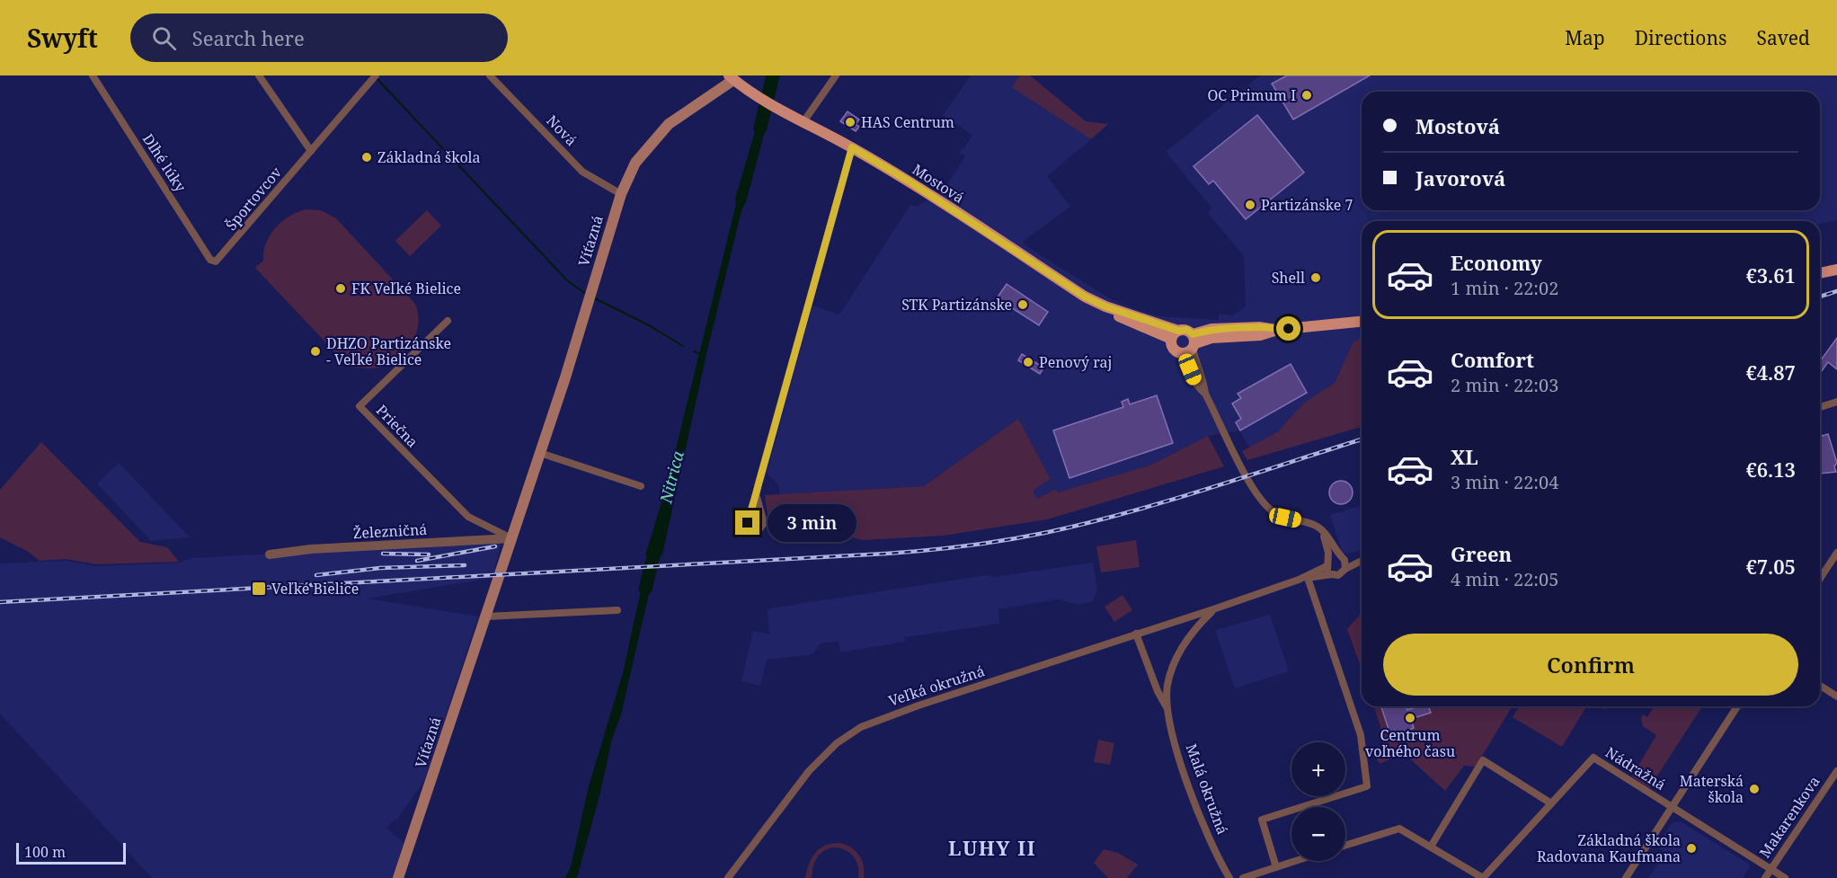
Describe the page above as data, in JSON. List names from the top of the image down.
{
  "streets": {
    "main road": ["Mostová", "Víťazná"],
    "street": [
      "Nová",
      "Dlhé lúky",
      "Športovcov",
      "Priečna",
      "Železničná",
      "Veľká okružná",
      "Nádražná",
      "Malá okružná",
      "Makarenkova"
    ]
  },
  "crossings": [
    ["Nová", "Víťazná"],
    ["Dlhé lúky", "Športovcov"],
    ["Mostová", "Víťazná"],
    ["Víťazná", "Priečna"],
    ["Víťazná", "Železničná"],
    ["Priečna", "Železničná"],
    ["Veľká okružná", "Malá okružná"]
  ],
  "districts": ["LUHY II"],
  "water": ["Nitrica"],
  "places": {
    "other": [
      "OC Primum I",
      "HAS Centrum",
      "Základná škola",
      "Partizánske 7",
      "Shell",
      "FK Veľké Bielice",
      "STK Partizánske",
      "DHZO Partizánske - Veľké Bielice",
      "Penový raj",
      "Centrum voľného času",
      "Materská škola",
      "Základná škola Radovana Kaufmana"
    ],
    "transit": ["Veľké Bielice"]
  },
  "scale_bar": "100 m",
  "page": {
    "header": "Swyft",
    "search": "Search here",
    "nav": ["Map", "Directions", "Saved"],
    "banner": ["Mostová", "Javorová"],
    "list": [
      {
        "name": "Economy",
        "note": "1 min · 22:02",
        "value": "€3.61"
      },
      {
        "name": "Comfort",
        "note": "2 min · 22:03",
        "value": "€4.87"
      },
      {
        "name": "XL",
        "note": "3 min · 22:04",
        "value": "€6.13"
      },
      {
        "name": "Green",
        "note": "4 min · 22:05",
        "value": "€7.05"
      }
    ],
    "bubble": "3 min",
    "buttons": "Confirm",
    "map_buttons": ["+", "−"],
    "scale": "100 m"
  }
}
